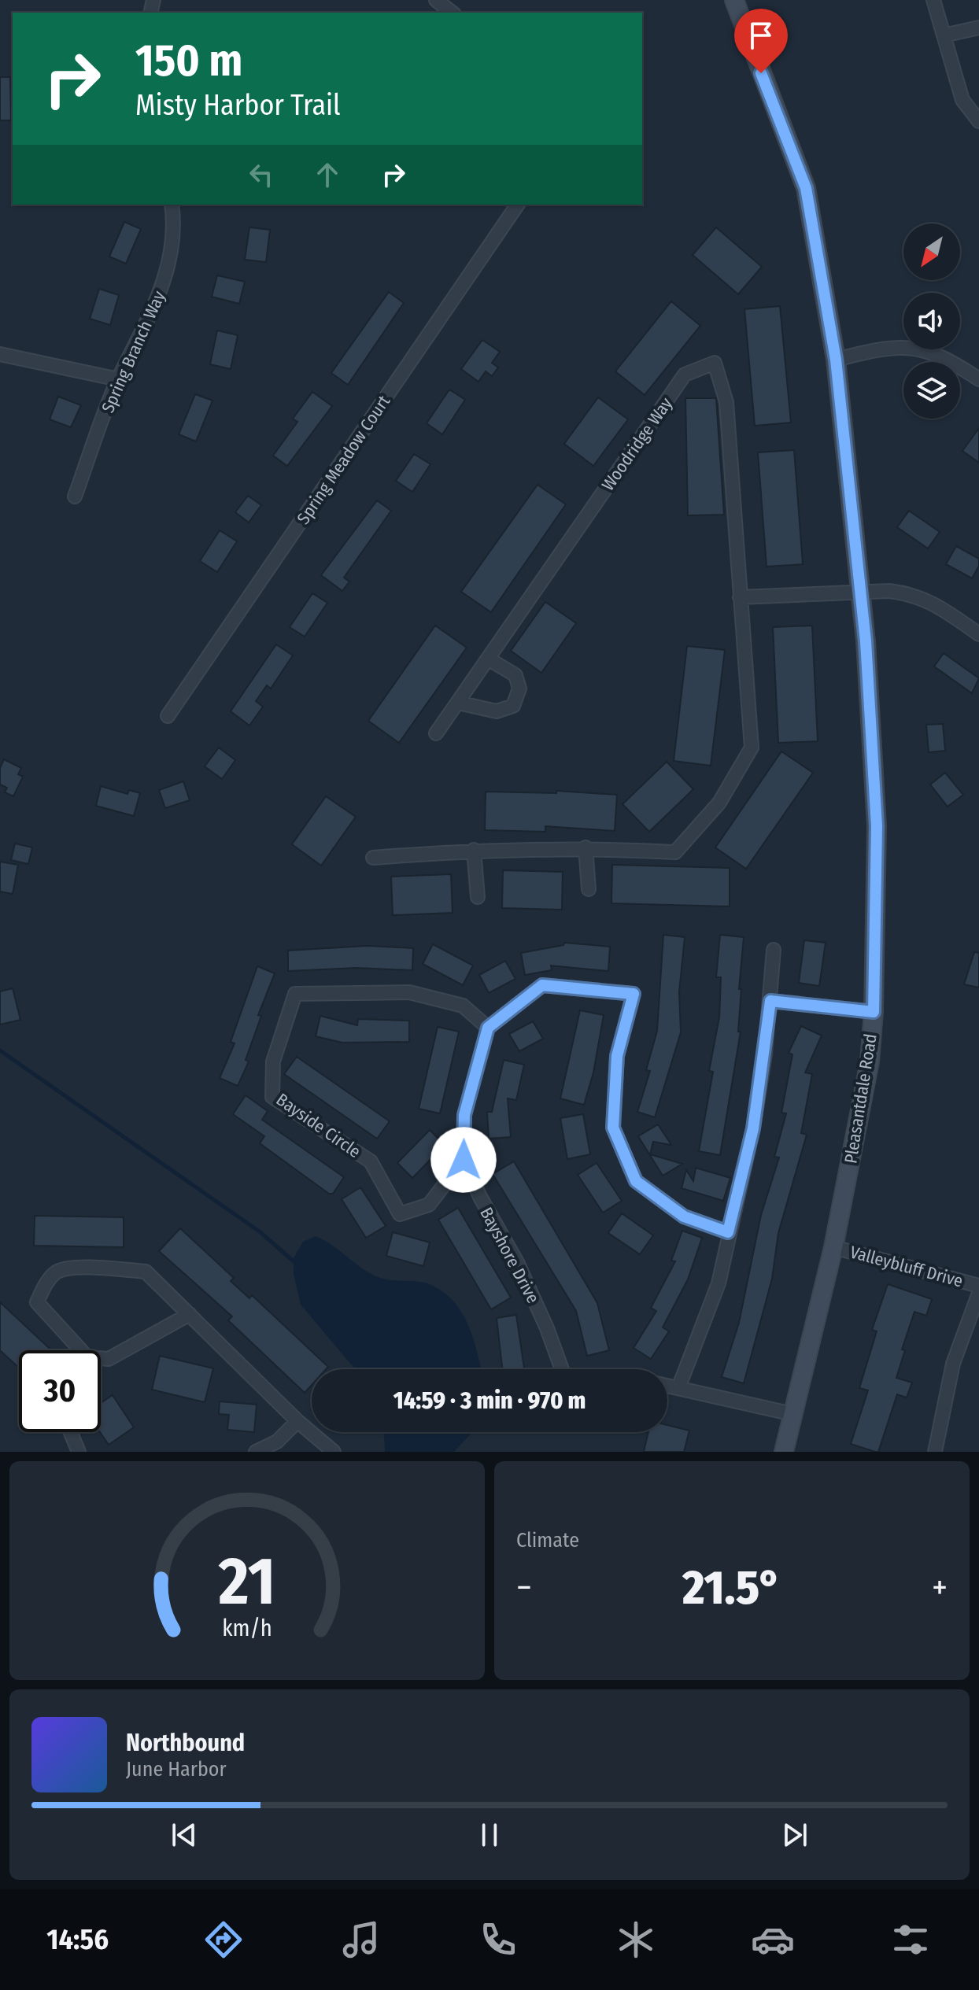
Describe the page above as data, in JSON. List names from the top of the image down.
{
  "streets": {
    "main road": ["Pleasantdale Road"],
    "street": [
      "Spring Branch Way",
      "Woodridge Way",
      "Spring Meadow Court",
      "Bayside Circle",
      "Bayshore Drive",
      "Valleybluff Drive"
    ]
  },
  "crossings": [
    ["Pleasantdale Road", "Valleybluff Drive"],
    ["Bayside Circle", "Bayshore Drive"]
  ],
  "north": "bottom left",
  "page": {
    "turn": ["150 m", "Misty Harbor Trail"],
    "limit": "30",
    "trip": "14:59 · 3 min · 970 m",
    "tile": "Climate",
    "heat": ["−", "21.5°", "+"],
    "song": ["Northbound", "June Harbor"],
    "tabs": "14:56",
    "gauge": ["21", "km/h"]
  }
}
